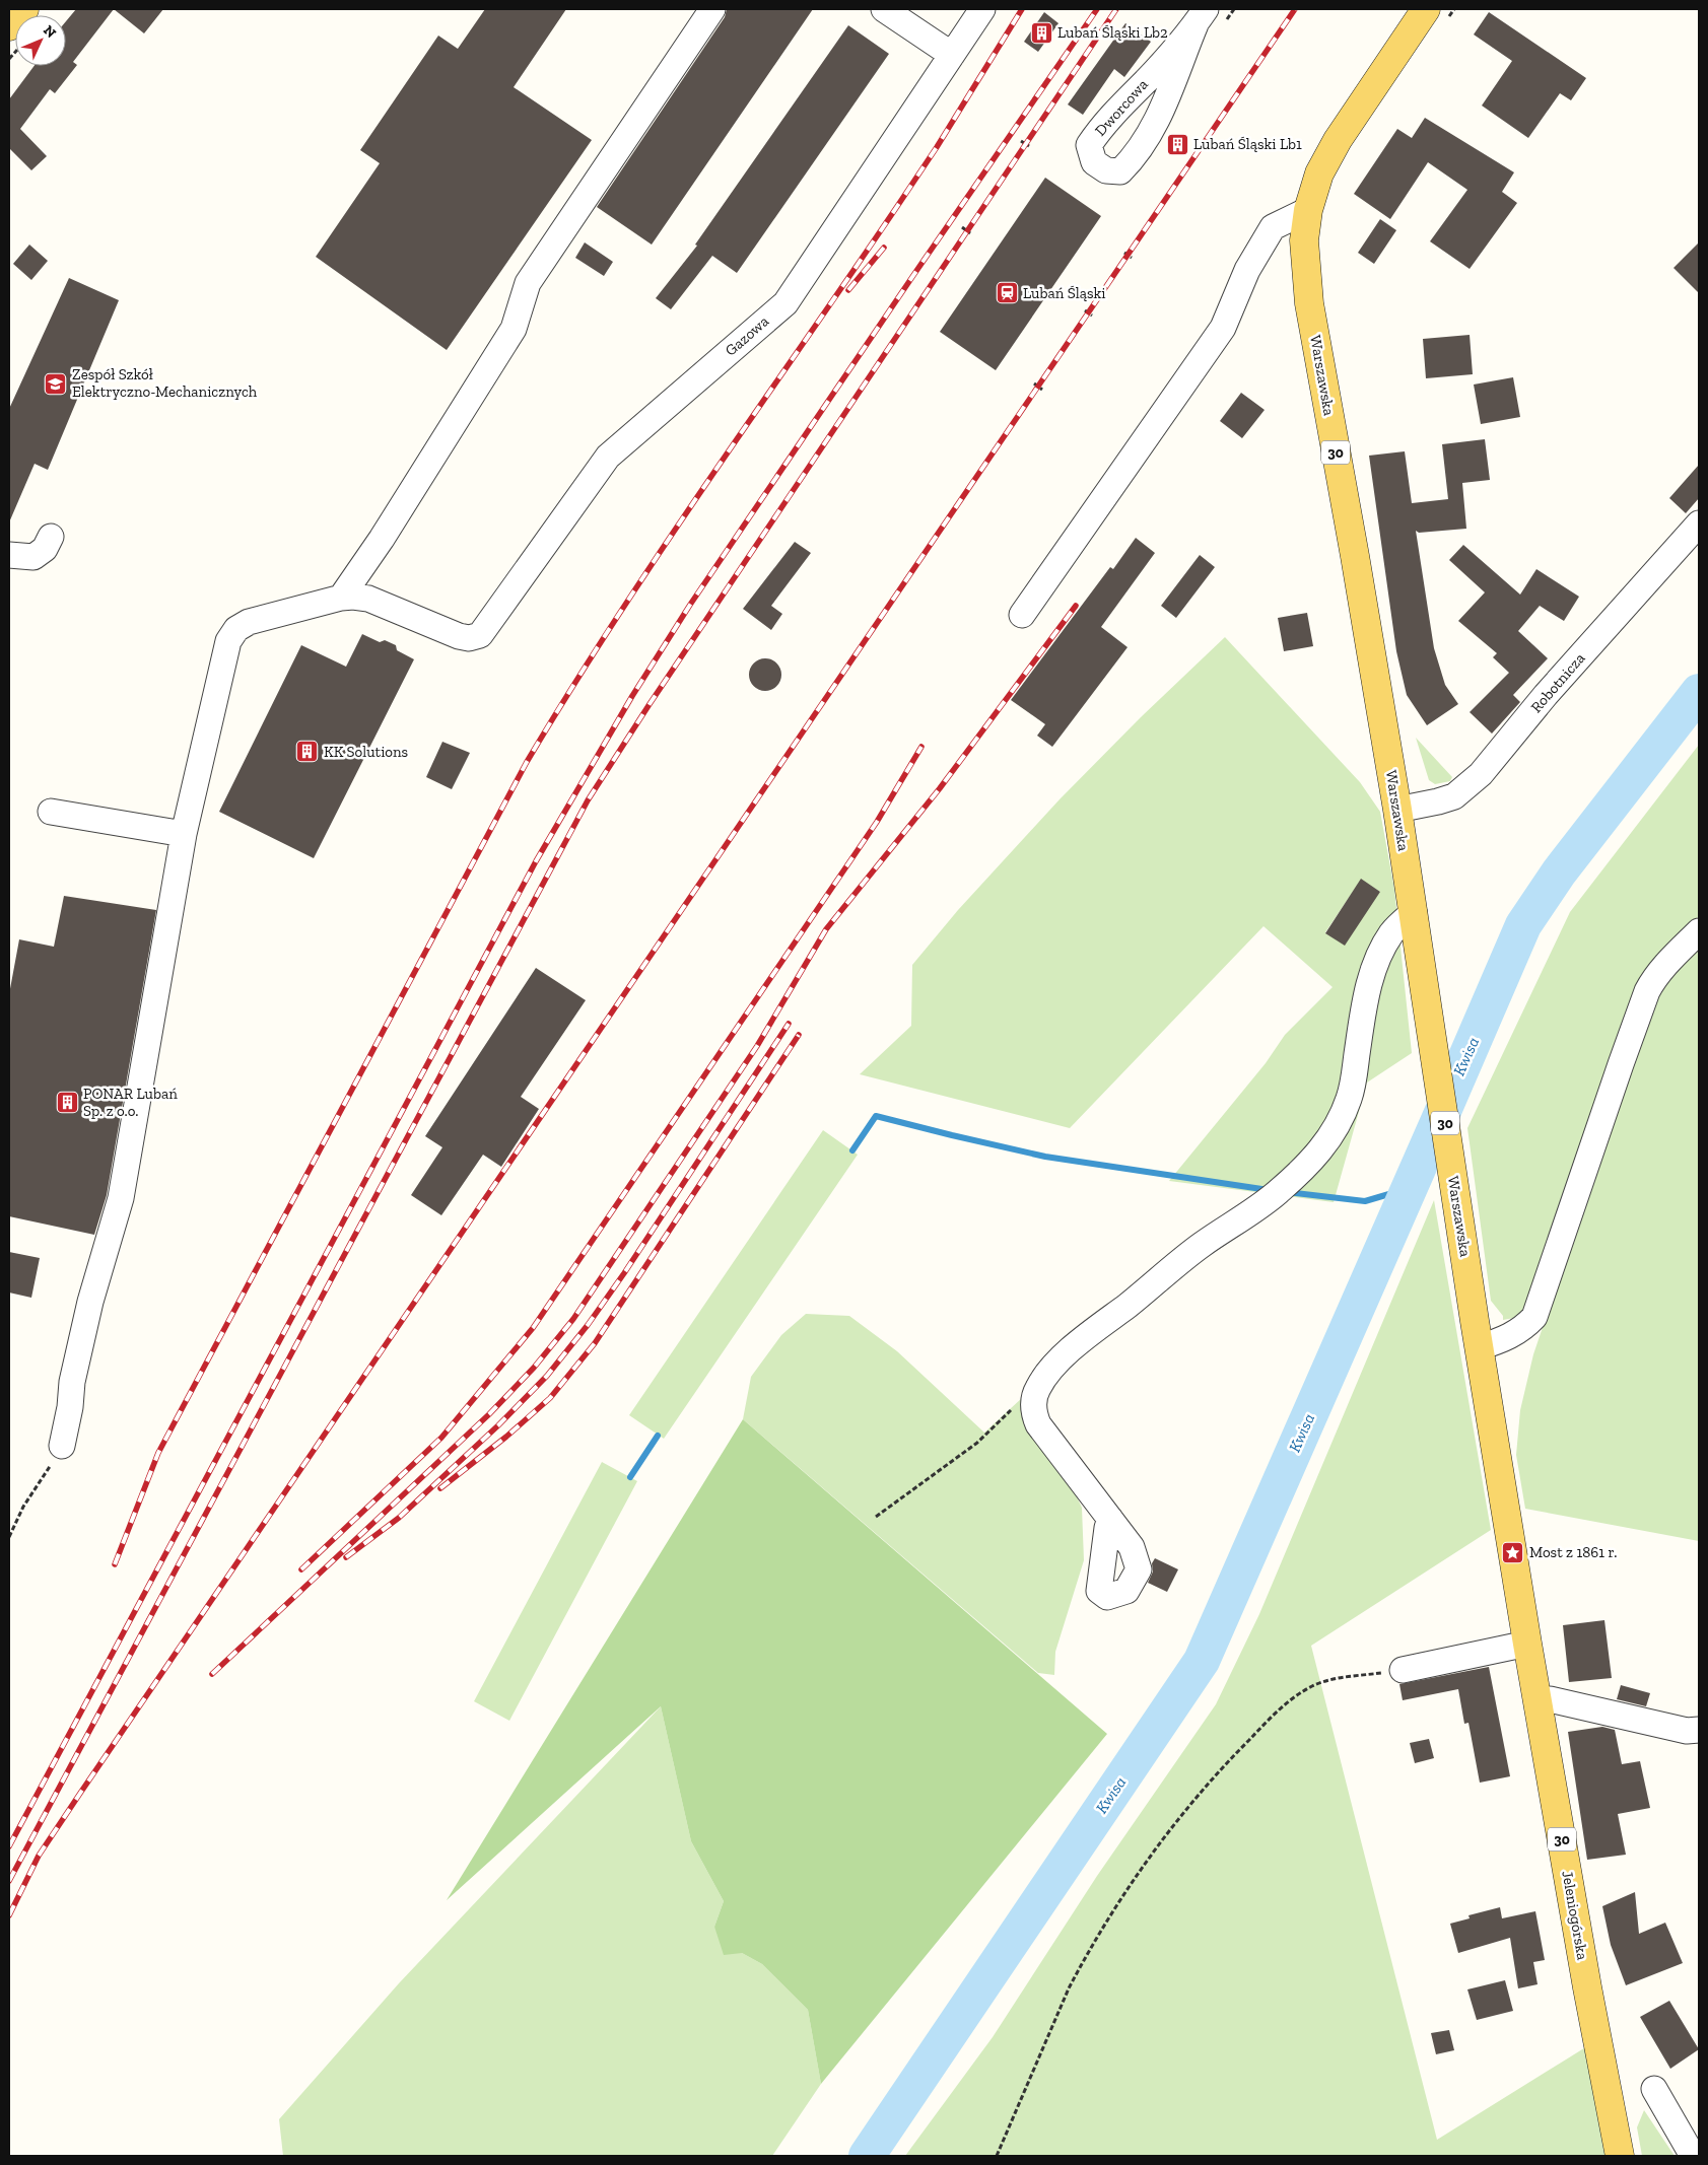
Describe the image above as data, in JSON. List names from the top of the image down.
{
  "streets": {
    "main road": ["Warszawska", "30", "Jeleniogórska"],
    "street": ["Dworcowa", "Gazowa", "Robotnicza"]
  },
  "crossings": [
    ["Warszawska", "Robotnicza"],
    ["Warszawska", "Jeleniogórska"]
  ],
  "water": ["Kwisa"],
  "places": {
    "building": [
      "Lubań Śląski Lb2",
      "Lubań Śląski Lb1",
      "KK Solutions",
      "PONAR Lubań Sp. z o.o."
    ],
    "station": ["Lubań Śląski"],
    "school or university": ["Zespół Szkół Elektryczno-Mechanicznych"],
    "place": ["Most z 1861 r."]
  },
  "north": "top right"
}
